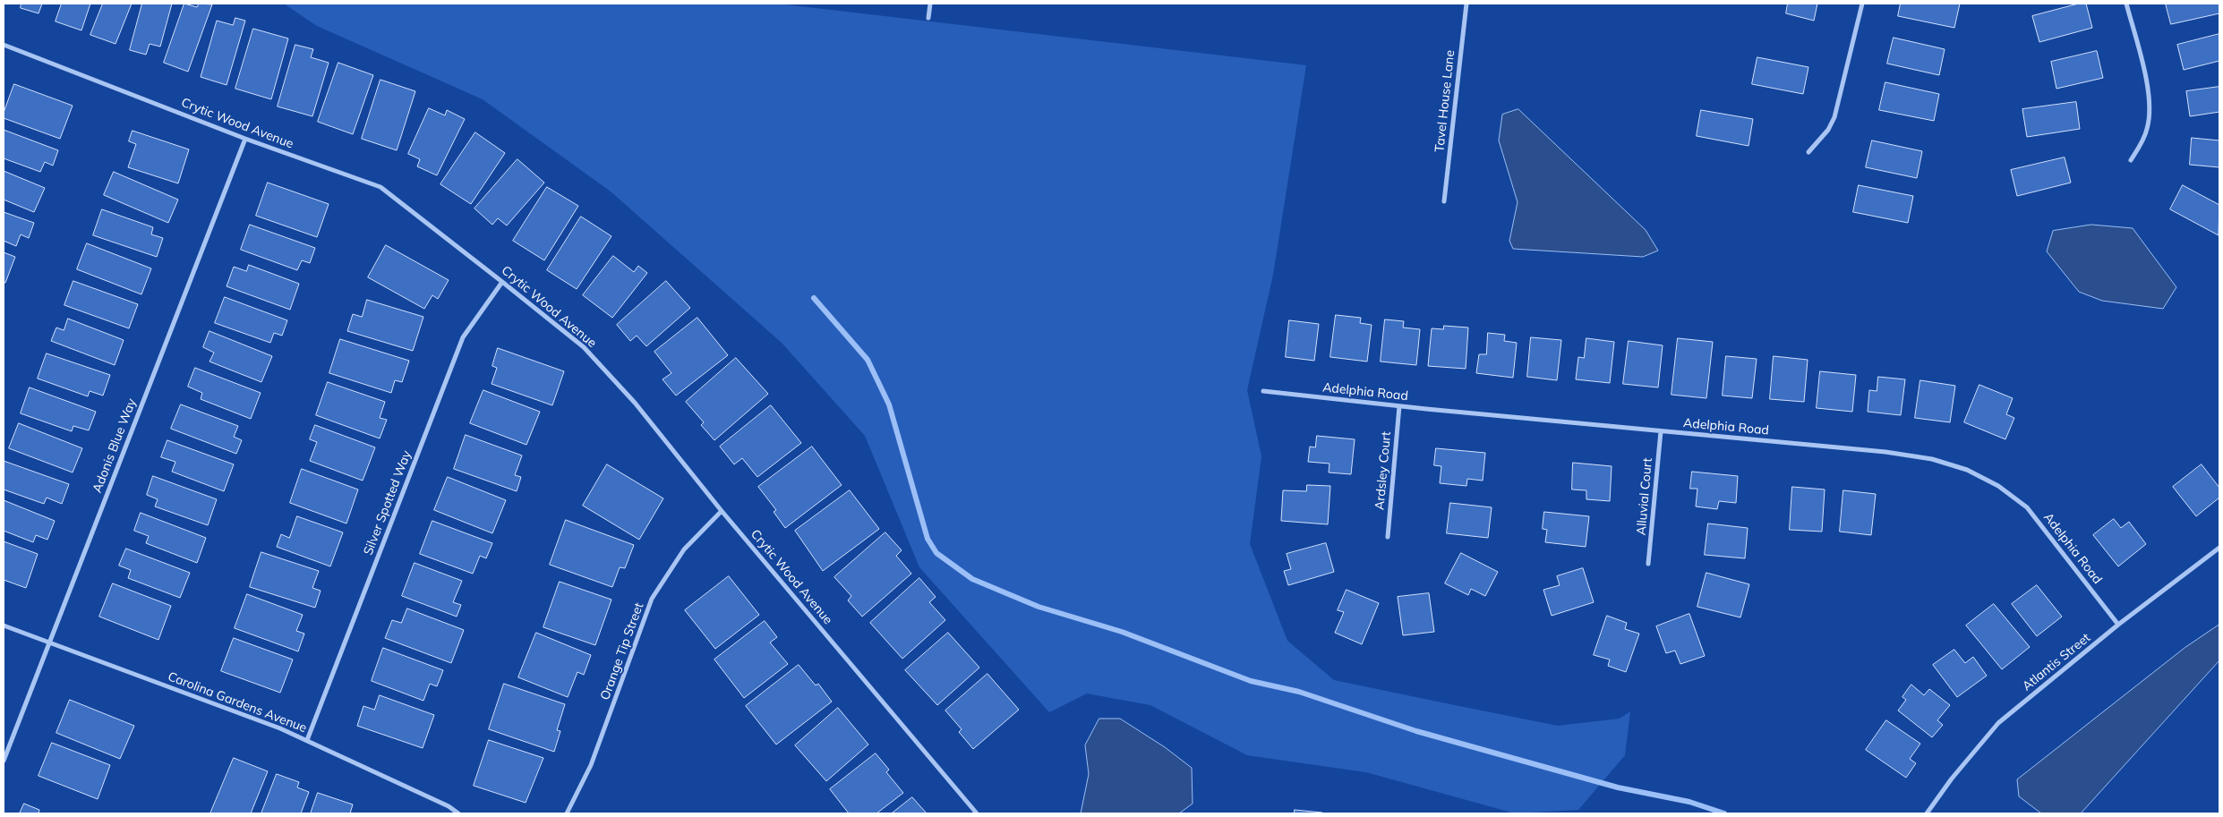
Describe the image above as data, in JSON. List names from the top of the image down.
{
  "streets": {
    "street": [
      "Tavel House Lane",
      "Crytic Wood Avenue",
      "Adelphia Road",
      "Adonis Blue Way",
      "Ardsley Court",
      "Alluvial Court",
      "Silver Spotted Way",
      "Orange Tip Street",
      "Atlantis Street",
      "Carolina Gardens Avenue"
    ]
  },
  "crossings": [
    ["Crytic Wood Avenue", "Adonis Blue Way"],
    ["Crytic Wood Avenue", "Silver Spotted Way"],
    ["Crytic Wood Avenue", "Orange Tip Street"],
    ["Adelphia Road", "Ardsley Court"],
    ["Adelphia Road", "Alluvial Court"],
    ["Adelphia Road", "Atlantis Street"],
    ["Adonis Blue Way", "Carolina Gardens Avenue"],
    ["Silver Spotted Way", "Carolina Gardens Avenue"]
  ]
}
